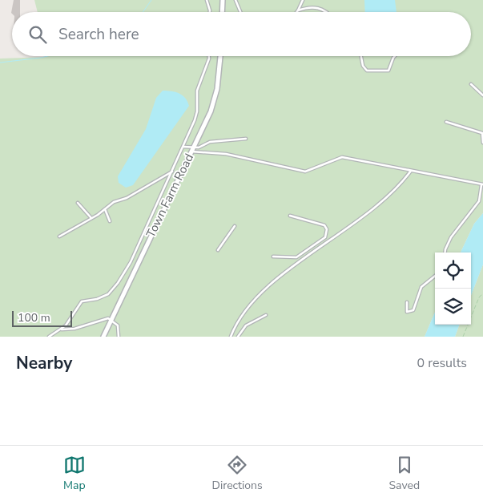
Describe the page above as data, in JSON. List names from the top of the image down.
{
  "streets": {
    "street": ["Town Farm Road"]
  },
  "scale_bar": "100 m",
  "page": {
    "search": "Search here",
    "scale": "100 m",
    "heading": ["Nearby", "0 results"],
    "nav": ["Map", "Directions", "Saved"]
  }
}
